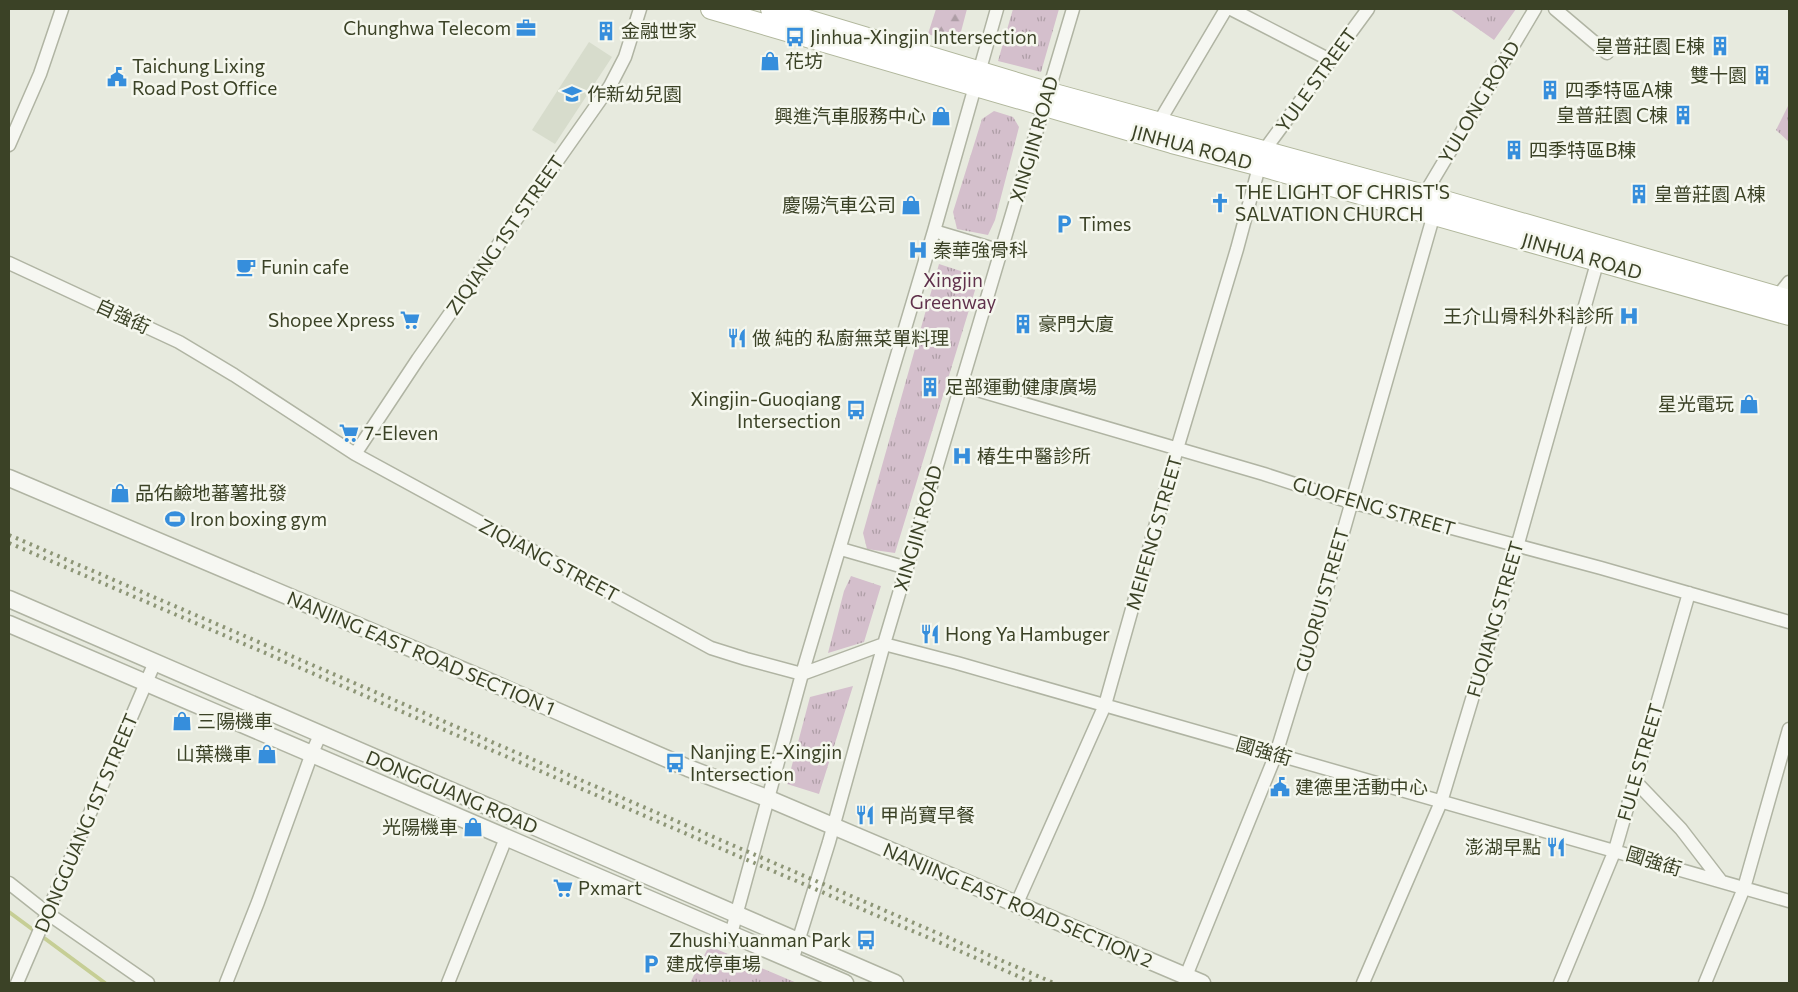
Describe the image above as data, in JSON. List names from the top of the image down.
{
  "streets": {
    "main road": ["JINHUA ROAD"],
    "street": [
      "YULE STREET",
      "YULONG ROAD",
      "XINGJIN ROAD",
      "ZIQIANG 1ST STREET",
      "GUOFENG STREET",
      "MEIFENG STREET",
      "ZIQIANG STREET",
      "GUORUI STREET",
      "FUQIANG STREET",
      "NANJING EAST ROAD SECTION 1",
      "國強街",
      "FULE STREET",
      "DONGGUANG ROAD",
      "DONGGUANG 1ST STREET",
      "NANJING EAST ROAD SECTION 2"
    ]
  },
  "crossings": [
    ["YULE STREET", "JINHUA ROAD"],
    ["YULE STREET", "MEIFENG STREET"],
    ["YULONG ROAD", "JINHUA ROAD"],
    ["XINGJIN ROAD", "JINHUA ROAD"],
    ["XINGJIN ROAD", "GUOFENG STREET"],
    ["XINGJIN ROAD", "NANJING EAST ROAD SECTION 1"],
    ["XINGJIN ROAD", "國強街"],
    ["XINGJIN ROAD", "DONGGUANG ROAD"],
    ["XINGJIN ROAD", "NANJING EAST ROAD SECTION 2"],
    ["JINHUA ROAD", "MEIFENG STREET"],
    ["JINHUA ROAD", "GUORUI STREET"],
    ["JINHUA ROAD", "FUQIANG STREET"],
    ["ZIQIANG 1ST STREET", "ZIQIANG STREET"],
    ["GUOFENG STREET", "MEIFENG STREET"],
    ["GUOFENG STREET", "GUORUI STREET"],
    ["GUOFENG STREET", "FUQIANG STREET"],
    ["GUOFENG STREET", "FULE STREET"],
    ["MEIFENG STREET", "國強街"],
    ["MEIFENG STREET", "NANJING EAST ROAD SECTION 2"],
    ["GUORUI STREET", "國強街"],
    ["GUORUI STREET", "NANJING EAST ROAD SECTION 2"],
    ["FUQIANG STREET", "國強街"],
    ["NANJING EAST ROAD SECTION 1", "NANJING EAST ROAD SECTION 2"],
    ["國強街", "FULE STREET"],
    ["DONGGUANG ROAD", "DONGGUANG 1ST STREET"]
  ],
  "parks": ["Xingjin Greenway"],
  "places": {
    "office": ["Chunghwa Telecom"],
    "building": [
      "金融世家",
      "皇普莊園 E棟",
      "雙十園",
      "四季特區A棟",
      "皇普莊園 C棟",
      "四季特區B棟",
      "皇普莊園 A棟",
      "豪門大廈",
      "足部運動健康廣場"
    ],
    "bus stop": [
      "Jinhua-Xingjin Intersection",
      "Xingjin-Guoqiang Intersection",
      "Nanjing E.-Xingjin Intersection",
      "ZhushiYuanman Park"
    ],
    "shop": [
      "花坊",
      "興進汽車服務中心",
      "慶陽汽車公司",
      "星光電玩",
      "品佑鹼地蕃薯批發",
      "三陽機車",
      "山葉機車",
      "光陽機車"
    ],
    "public building": ["Taichung Lixing Road Post Office", "建德里活動中心"],
    "school or university": ["作新幼兒園"],
    "church": ["THE LIGHT OF CHRIST'S SALVATION CHURCH"],
    "parking": ["Times", "建成停車場"],
    "hospital": ["秦華強骨科", "王介山骨科外科診所", "椿生中醫診所"],
    "cafe": ["Funin cafe"],
    "supermarket": ["Shopee Xpress", "7-Eleven", "Pxmart"],
    "restaurant": [
      "做 純的 私廚無菜單料理",
      "Hong Ya Hambuger",
      "甲尚寶早餐",
      "澎湖早點"
    ],
    "sports": ["Iron boxing gym"]
  }
}
